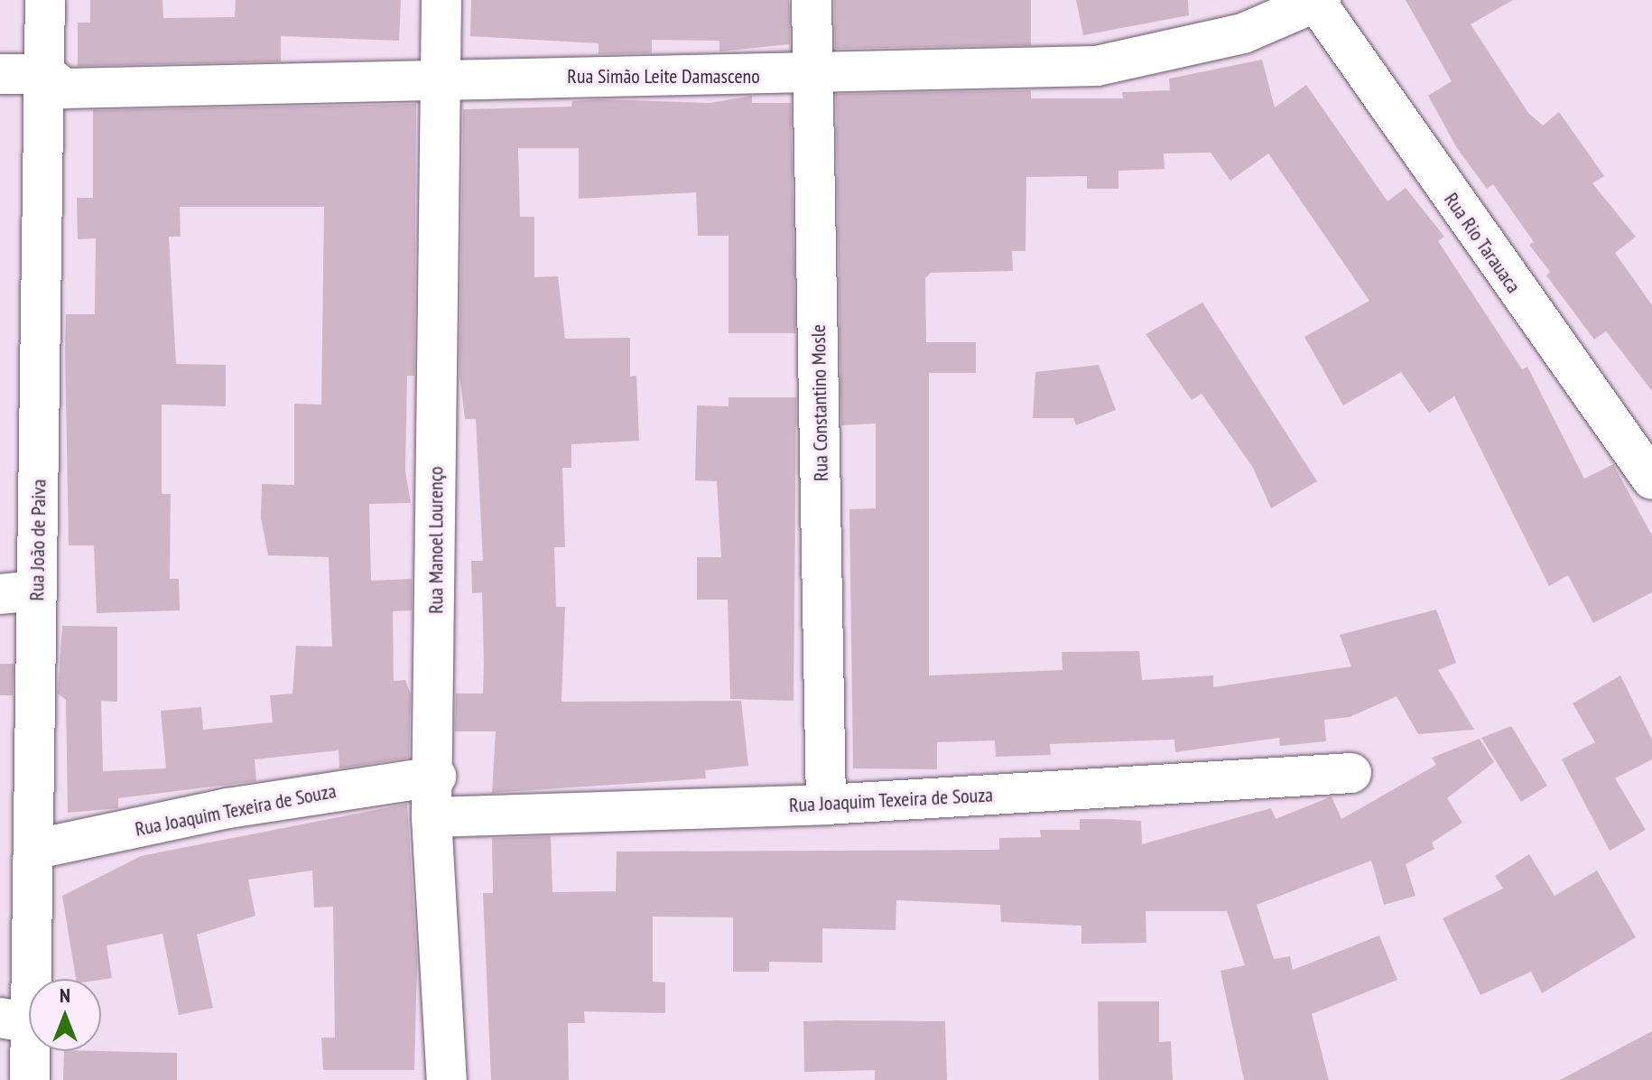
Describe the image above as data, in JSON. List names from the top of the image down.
{
  "streets": {
    "street": [
      "Rua Simão Leite Damasceno",
      "Rua Rio Tarauaca",
      "Rua Constantino Mosle",
      "Rua João de Paiva",
      "Rua Manoel Lourenço",
      "Rua Joaquim Texeira de Souza"
    ]
  },
  "crossings": [
    ["Rua Simão Leite Damasceno", "Rua Rio Tarauaca"],
    ["Rua Simão Leite Damasceno", "Rua Constantino Mosle"],
    ["Rua Simão Leite Damasceno", "Rua João de Paiva"],
    ["Rua Simão Leite Damasceno", "Rua Manoel Lourenço"],
    ["Rua Constantino Mosle", "Rua Joaquim Texeira de Souza"],
    ["Rua João de Paiva", "Rua Joaquim Texeira de Souza"],
    ["Rua Manoel Lourenço", "Rua Joaquim Texeira de Souza"]
  ],
  "north": "top"
}
